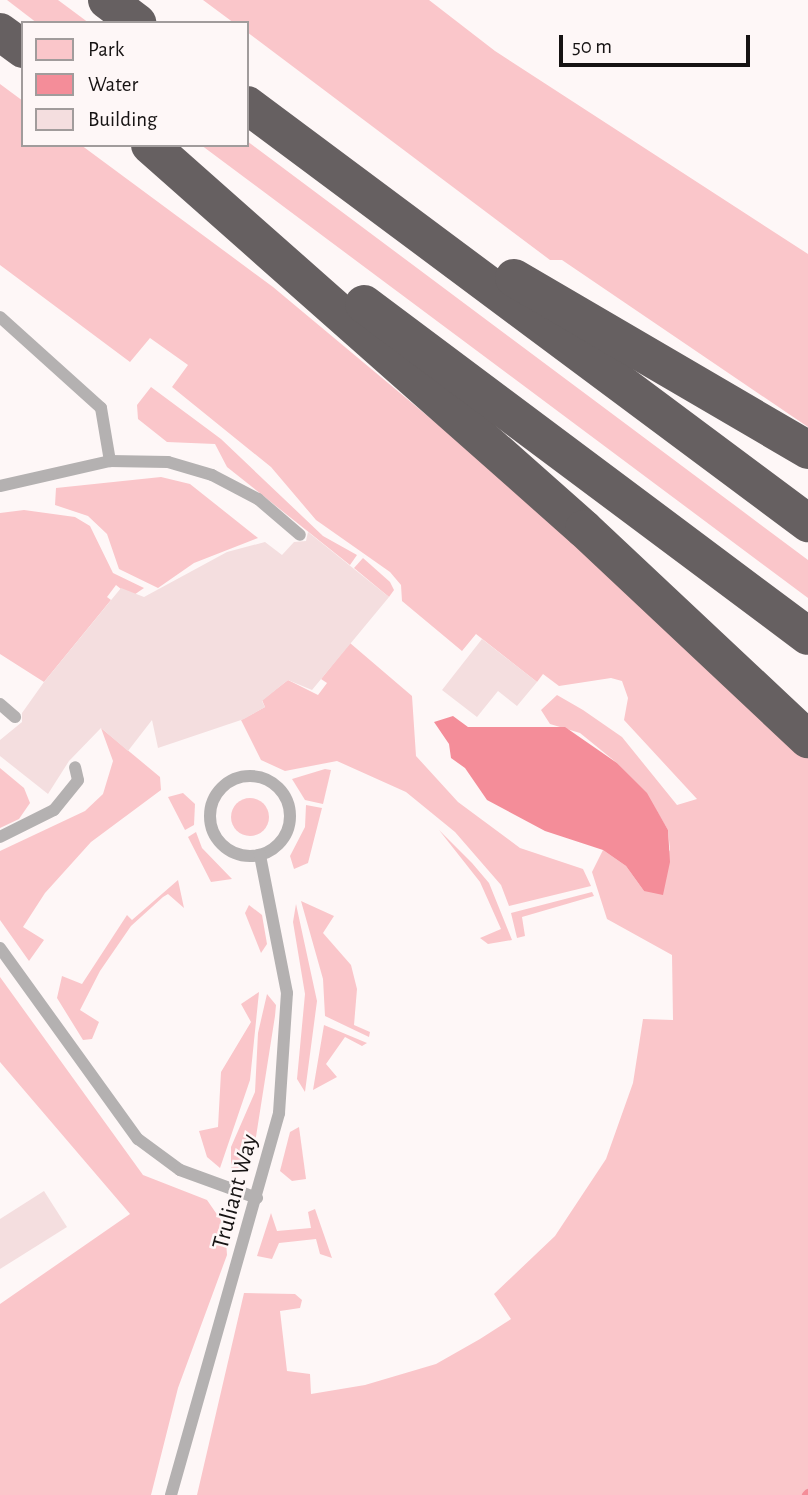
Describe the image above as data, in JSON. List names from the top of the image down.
{
  "streets": {
    "lane": ["Truliant Way"]
  },
  "legend": ["Park", "Water", "Building"],
  "scale_bar": "50 m"
}
